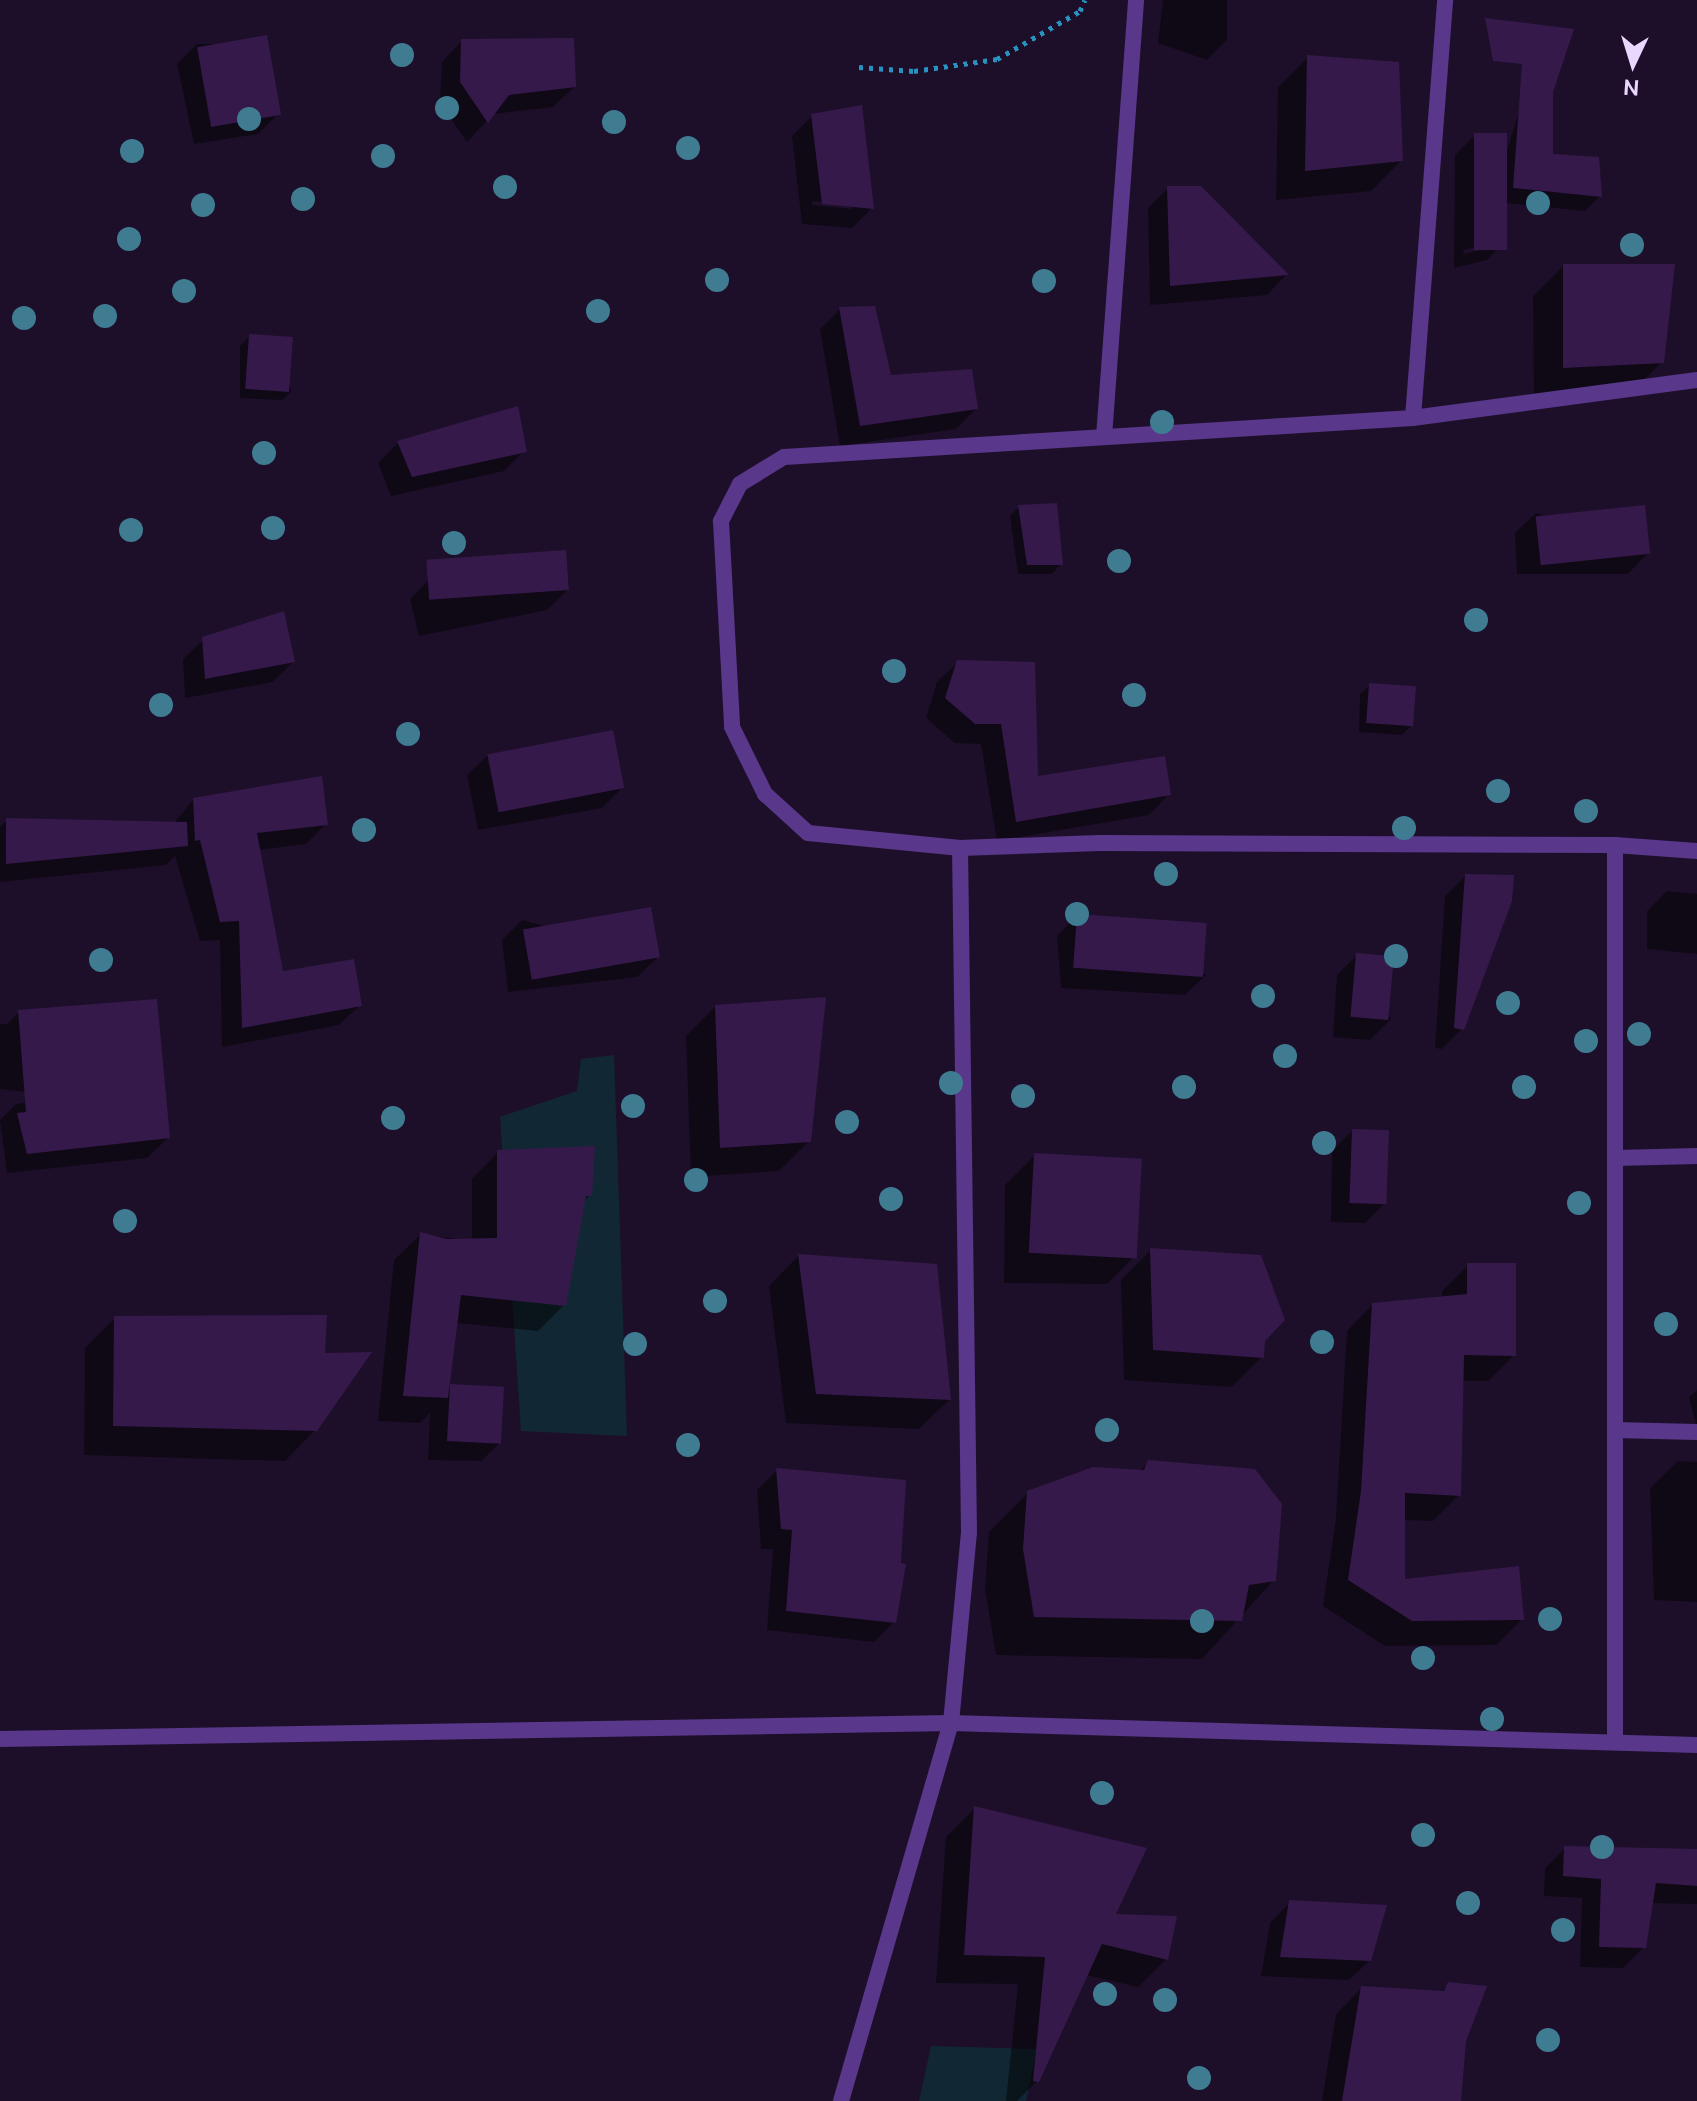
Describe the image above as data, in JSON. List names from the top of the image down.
{
  "north": "bottom"
}
